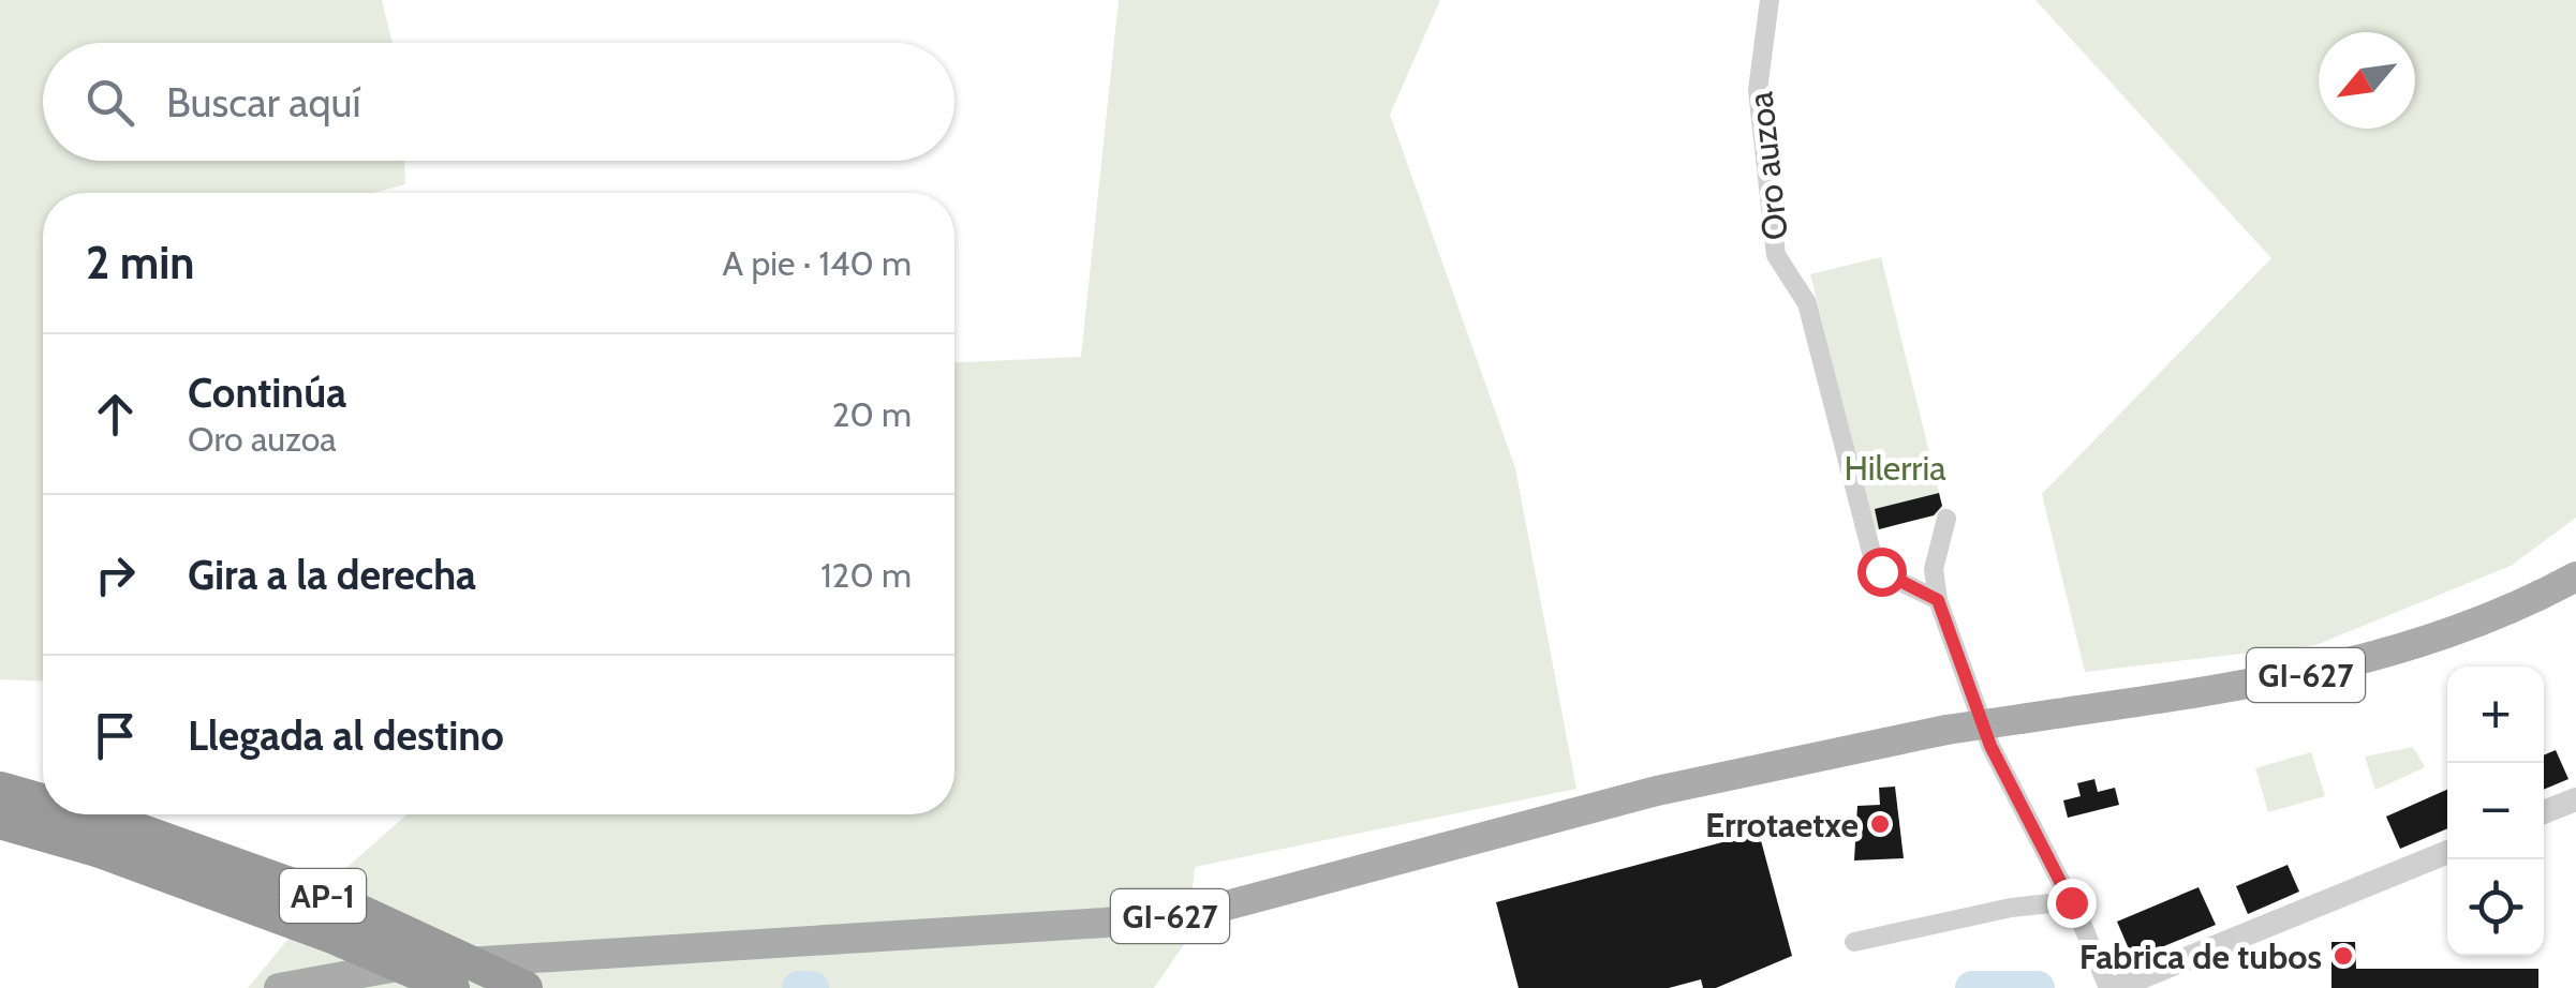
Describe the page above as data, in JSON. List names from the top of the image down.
{
  "streets": {
    "highway": ["AP-1"],
    "main road": ["GI-627"],
    "street": ["Oro auzoa"]
  },
  "parks": ["Hilerria"],
  "places": ["Errotaetxe", "Fabrica de tubos"],
  "north": "bottom left",
  "page": {
    "search": "Buscar aquí",
    "heading": ["2 min", "A pie · 140 m"],
    "list": [
      ["Continúa", "Oro auzoa", "20 m"],
      ["Gira a la derecha", "120 m"],
      "Llegada al destino"
    ],
    "map_buttons": ["+", "−"]
  }
}
